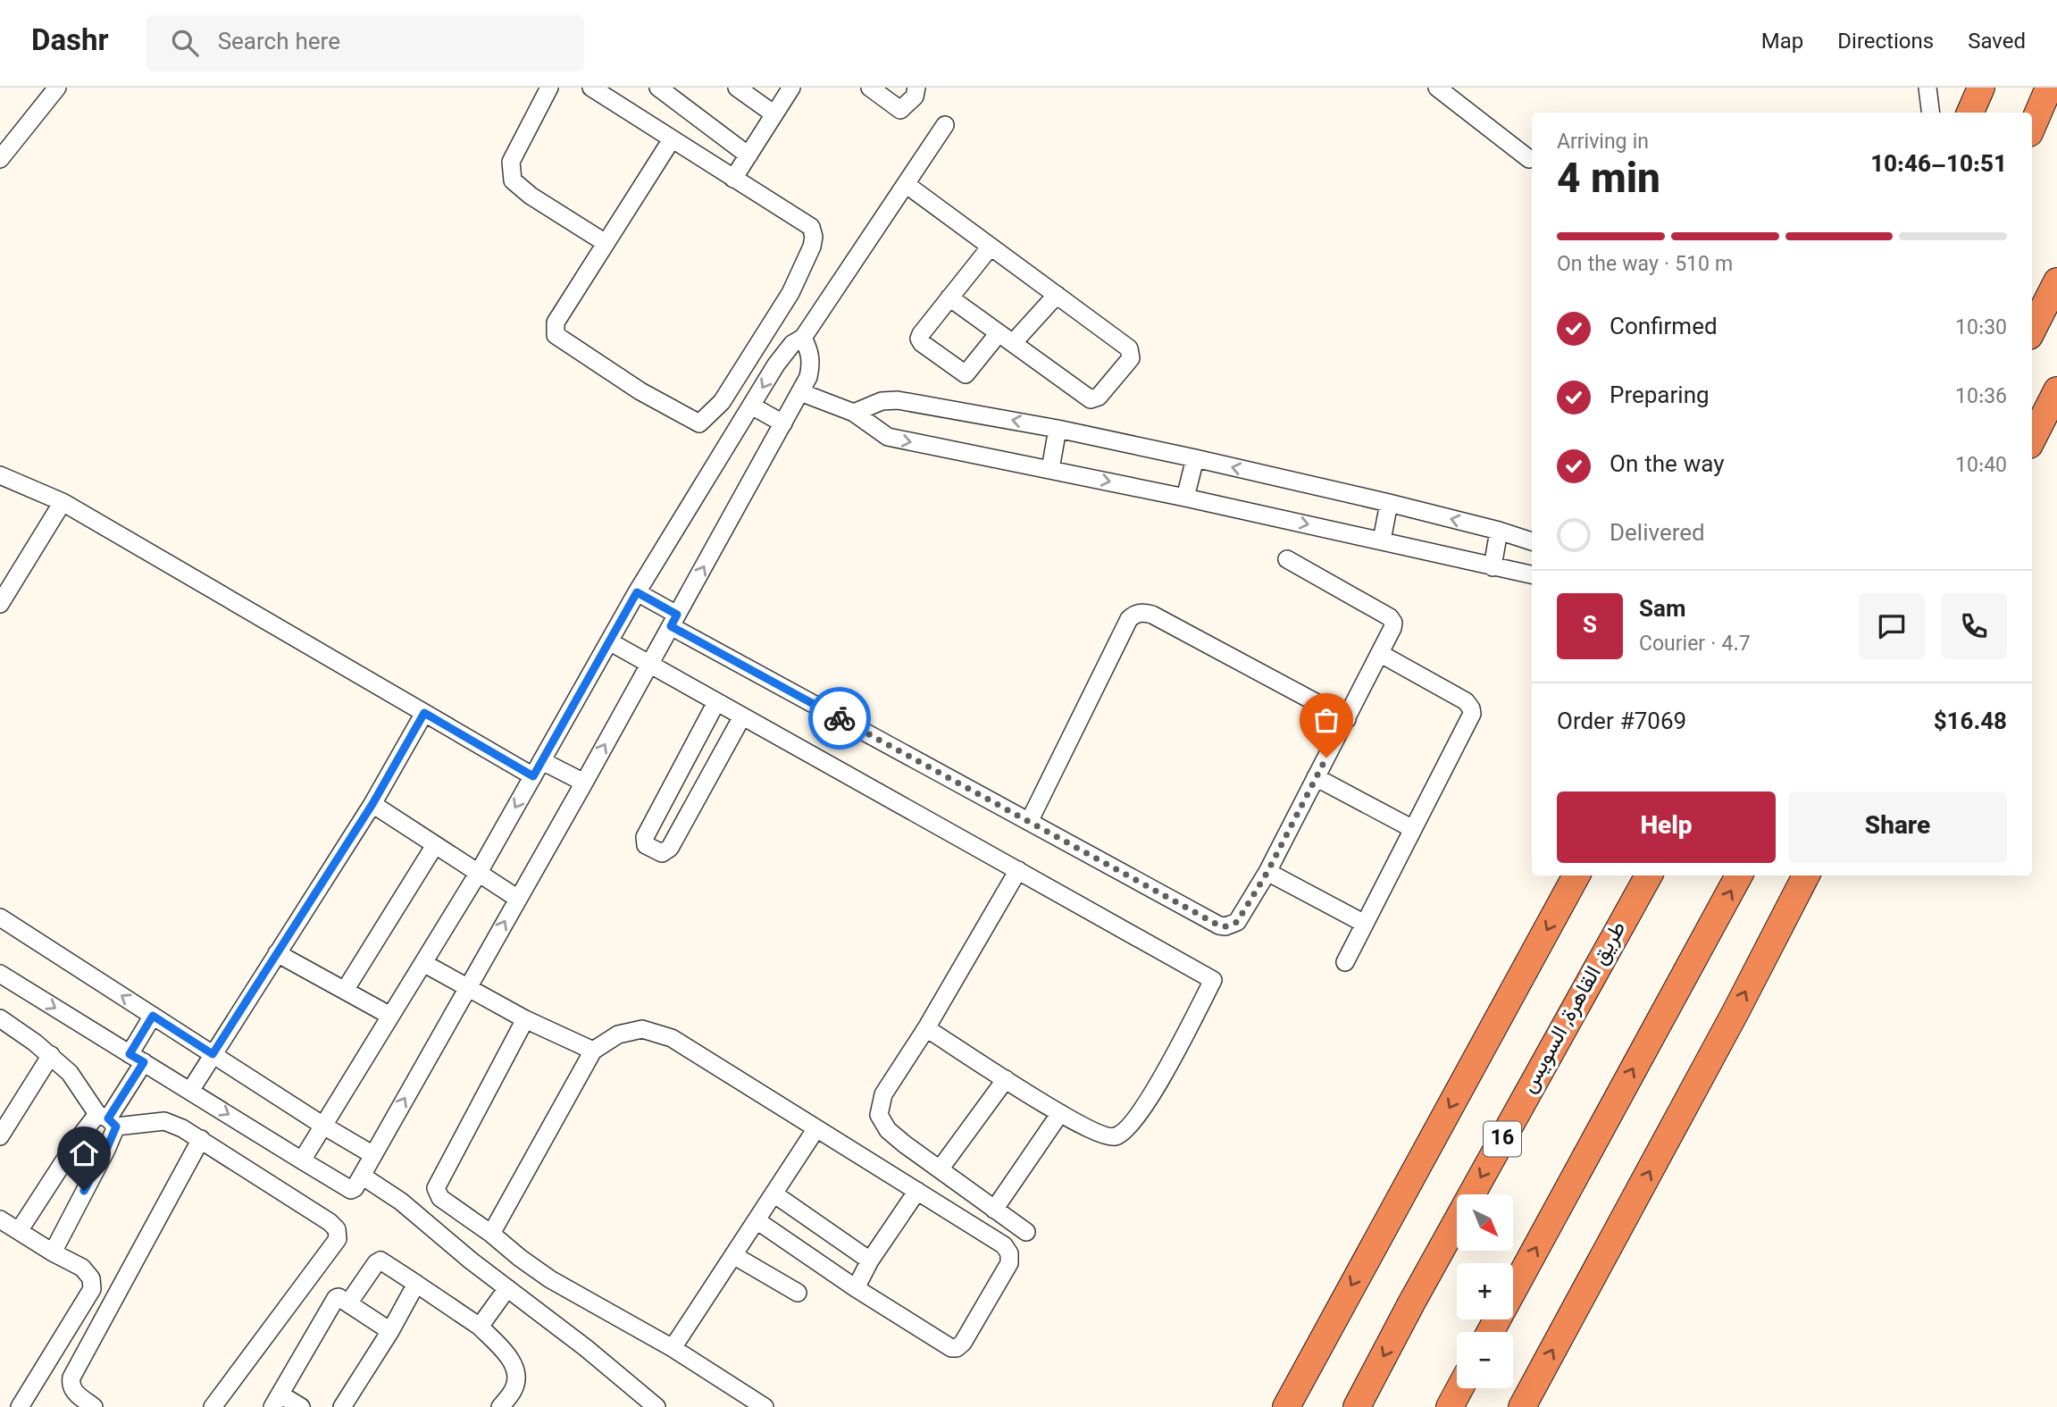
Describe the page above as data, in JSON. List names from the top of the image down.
{
  "streets": {
    "highway": ["طريق القاهرة, السويس", "16"]
  },
  "north": "bottom right",
  "page": {
    "header": "Dashr",
    "search": "Search here",
    "nav": ["Map", "Directions", "Saved"],
    "heading": ["4 min", "Arriving in", "10:46–10:51"],
    "panel": [
      "Sam",
      "Courier · 4.7",
      "Order #7069",
      "$16.48"
    ],
    "bar": "On the way · 510 m",
    "list": [
      ["Confirmed", "10:30"],
      ["Preparing", "10:36"],
      ["On the way", "10:40"],
      "Delivered"
    ],
    "round": "S",
    "buttons": ["Help", "Share"],
    "map_buttons": ["+", "−"]
  }
}
